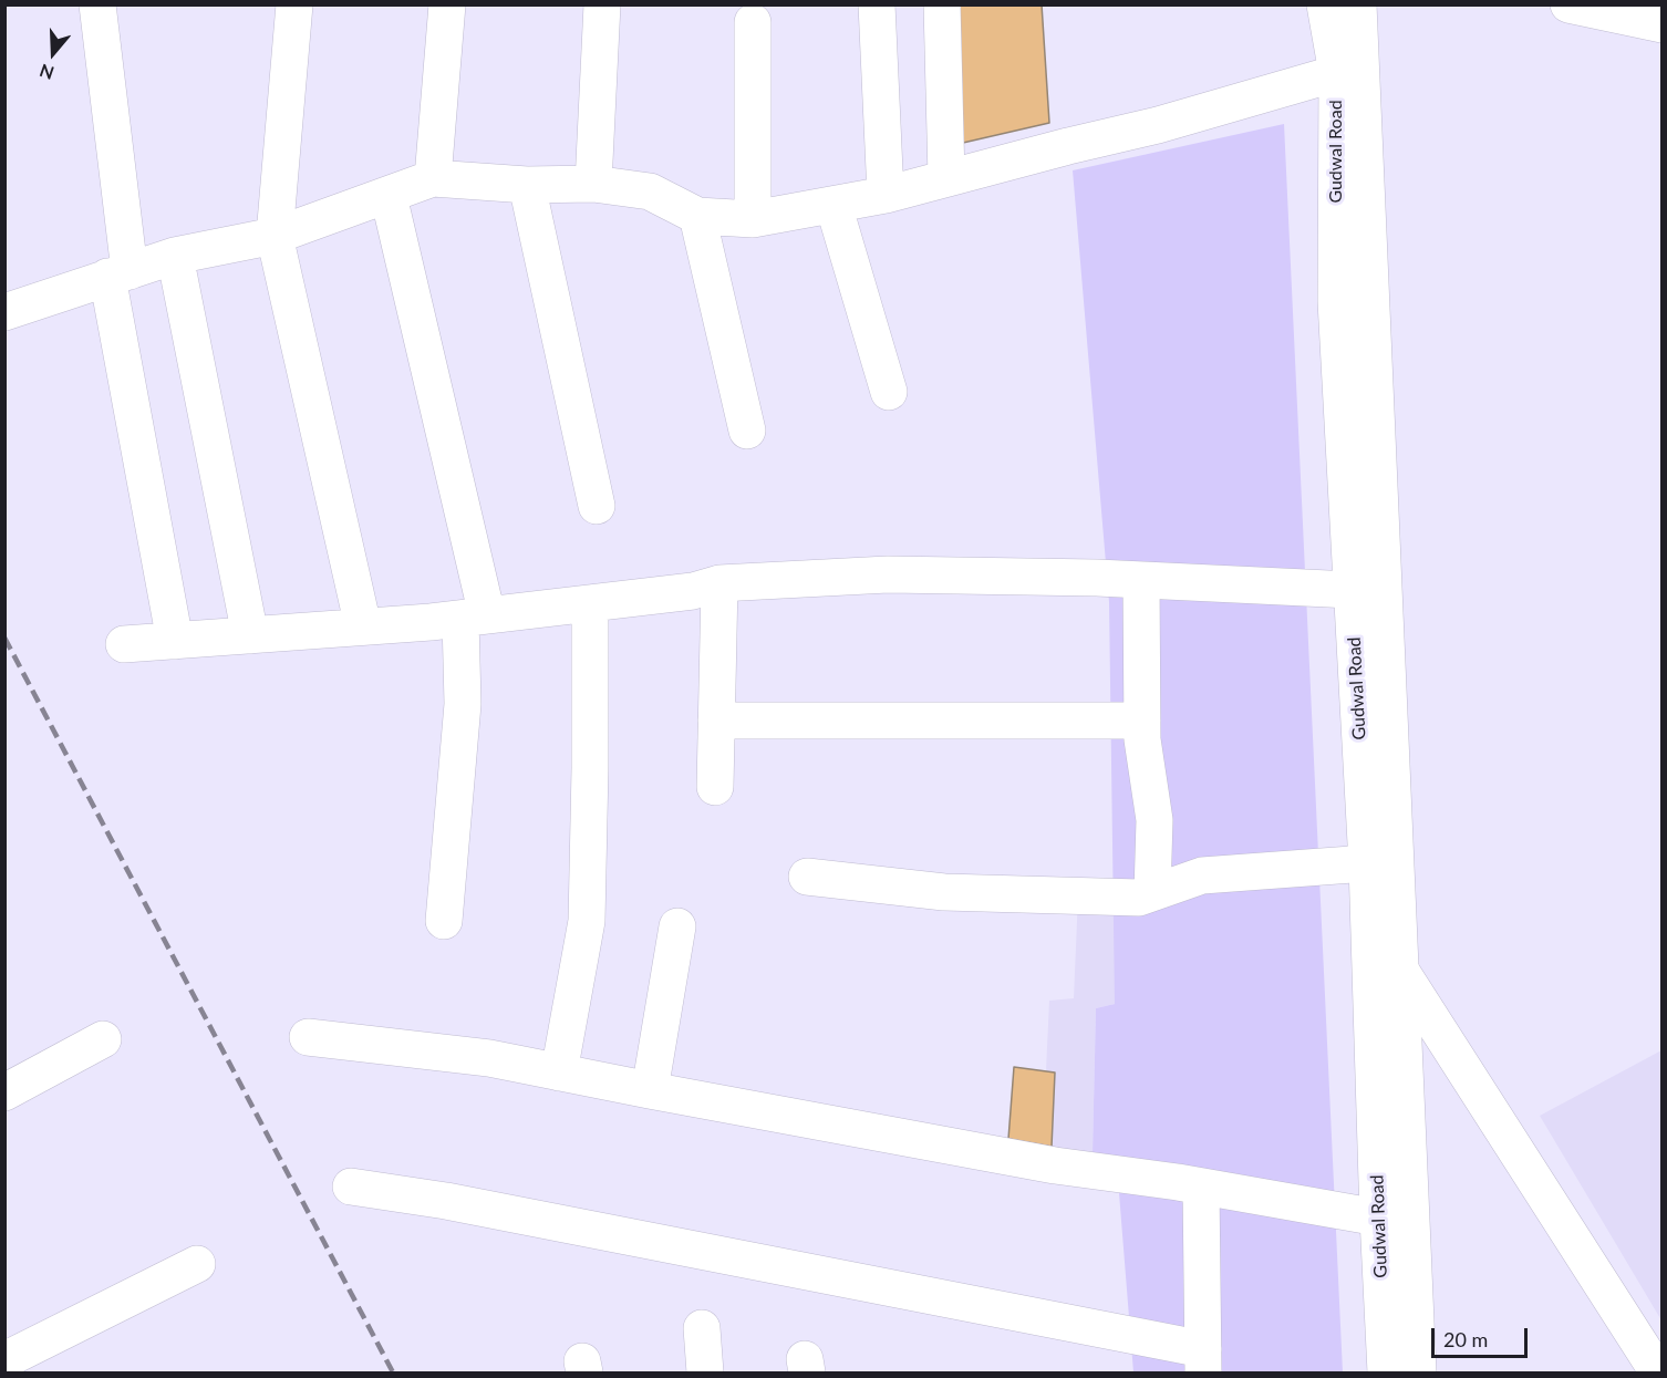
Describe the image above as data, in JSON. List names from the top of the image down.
{
  "streets": {
    "street": ["Gudwal Road"]
  },
  "scale_bar": "20 m",
  "north": "bottom"
}
